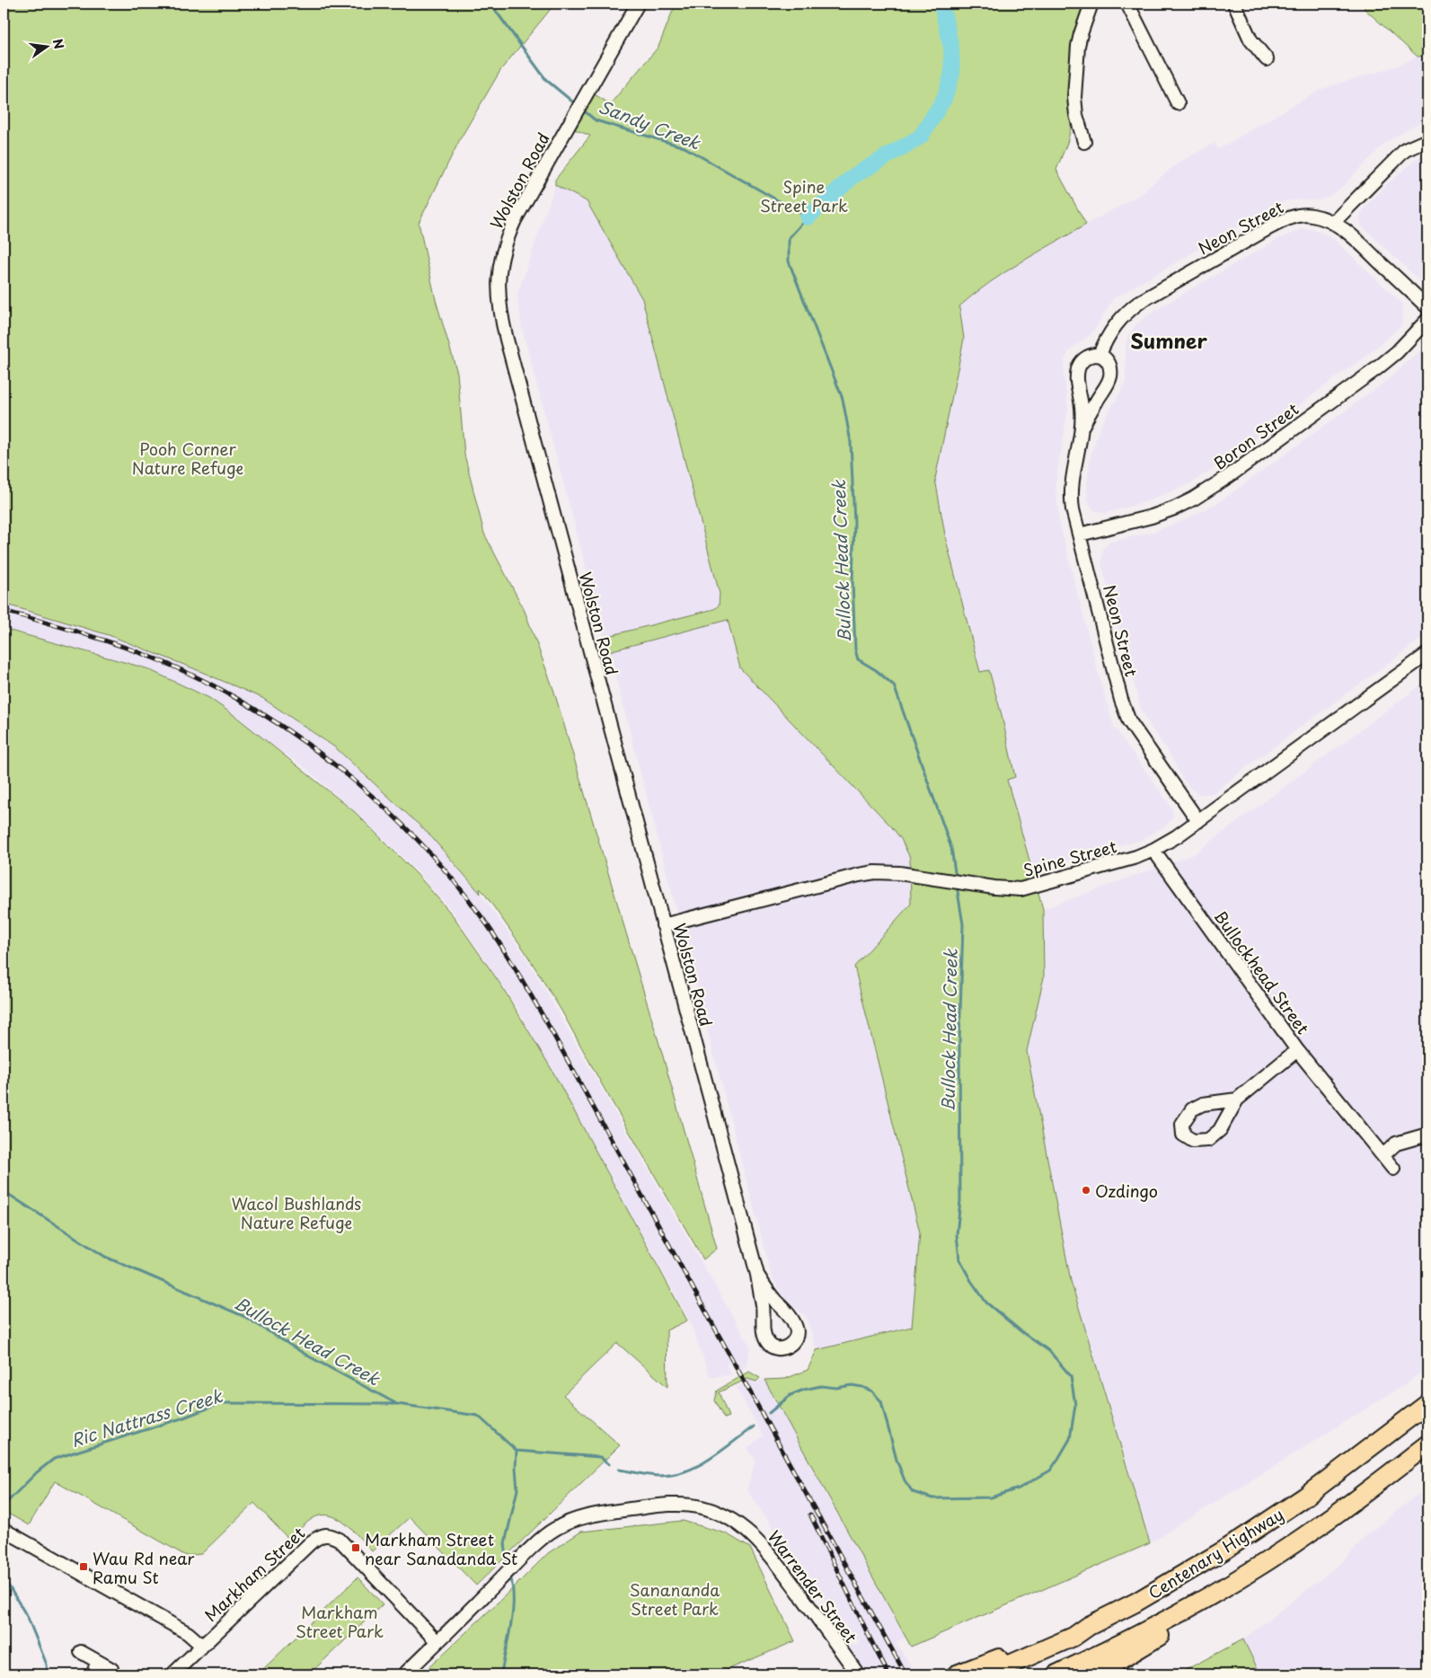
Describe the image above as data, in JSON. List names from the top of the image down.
{
  "streets": {
    "highway": ["Centenary Highway"],
    "street": [
      "Wolston Road",
      "Neon Street",
      "Boron Street",
      "Spine Street",
      "Bullockhead Street",
      "Markham Street",
      "Warrender Street"
    ]
  },
  "crossings": [
    ["Wolston Road", "Spine Street"],
    ["Neon Street", "Boron Street"],
    ["Neon Street", "Spine Street"],
    ["Spine Street", "Bullockhead Street"],
    ["Markham Street", "Warrender Street"]
  ],
  "districts": ["Sumner"],
  "water": ["Sandy Creek", "Bullock Head Creek", "Ric Nattrass Creek"],
  "parks": [
    "Spine Street Park",
    "Pooh Corner Nature Refuge",
    "Wacol Bushlands Nature Refuge",
    "Sanananda Street Park",
    "Markham Street Park"
  ],
  "places": {
    "other": ["Ozdingo"],
    "transit": ["Markham Street near Sanadanda St", "Wau Rd near Ramu St"]
  },
  "north": "right"
}
